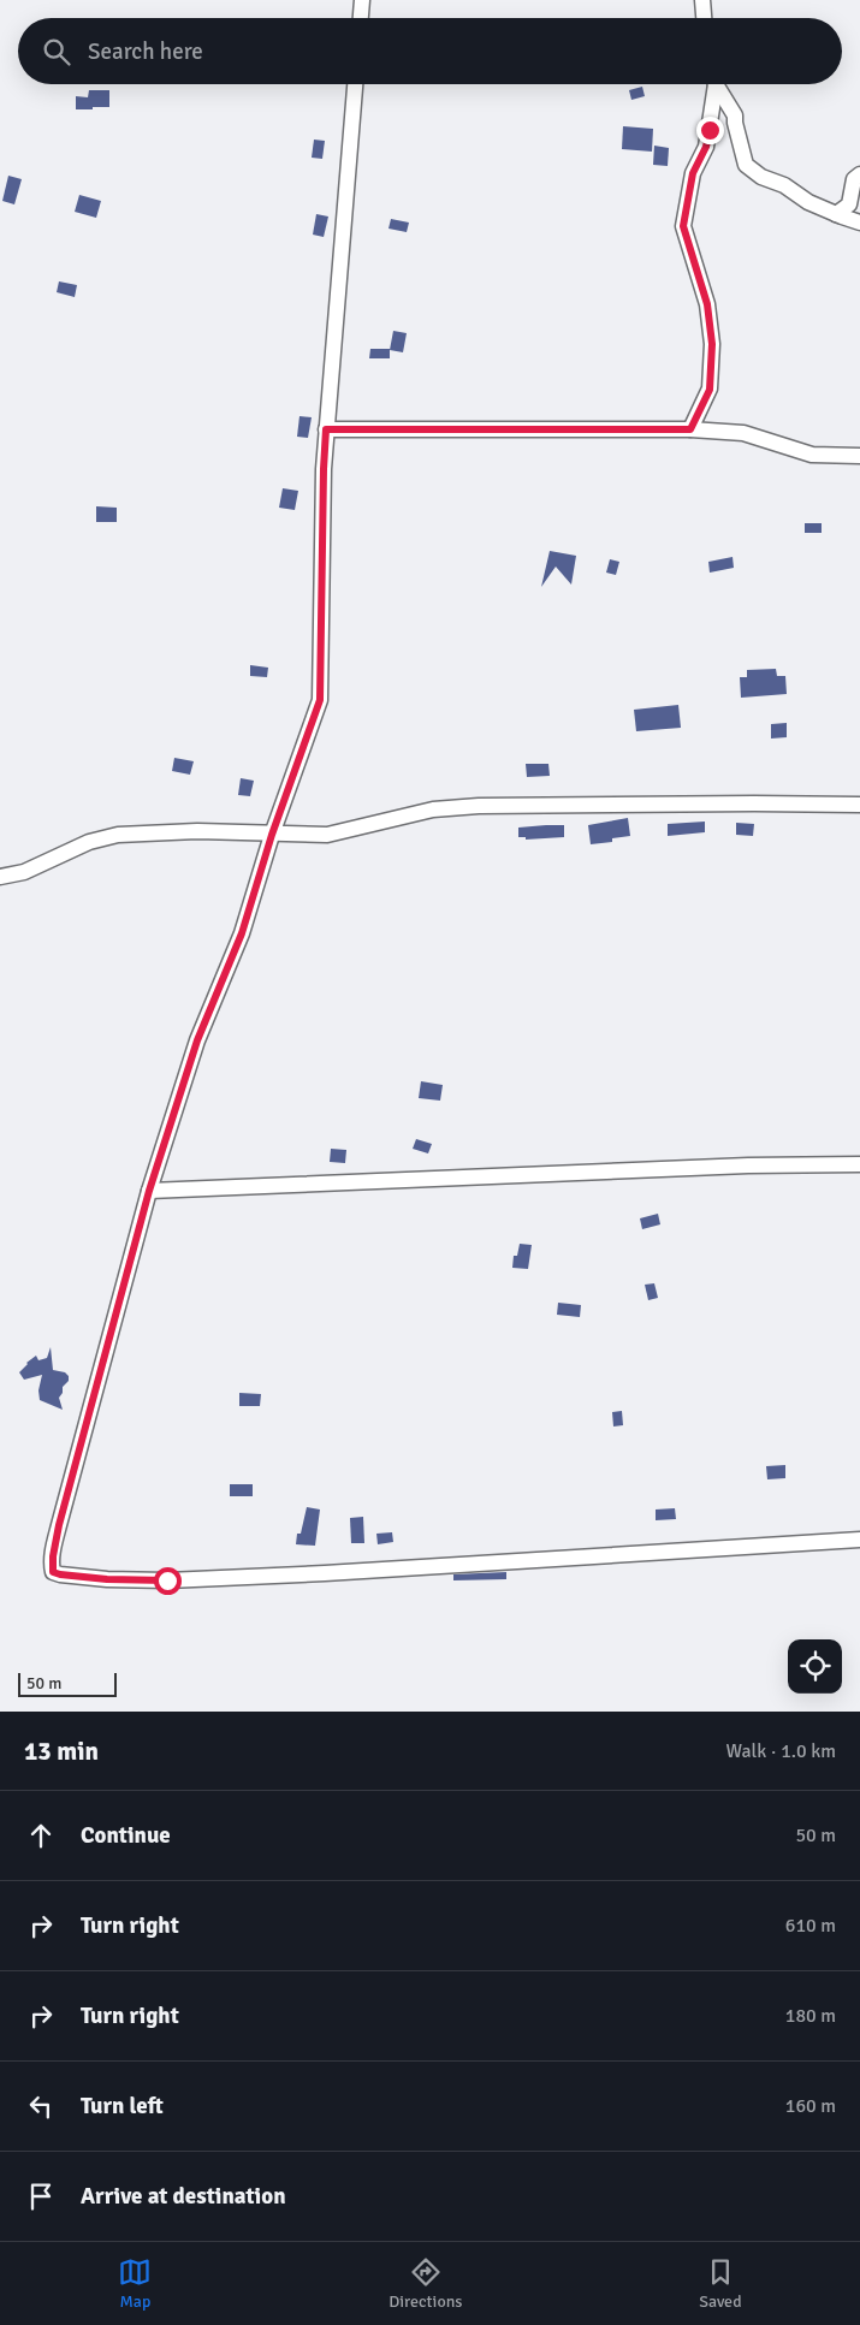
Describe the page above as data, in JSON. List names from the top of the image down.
{
  "scale_bar": "50 m",
  "page": {
    "search": "Search here",
    "scale": "50 m",
    "heading": ["13 min", "Walk · 1.0 km"],
    "list": [
      ["Continue", "50 m"],
      ["Turn right", "610 m"],
      ["Turn right", "180 m"],
      ["Turn left", "160 m"],
      "Arrive at destination"
    ],
    "nav": ["Map", "Directions", "Saved"]
  }
}
